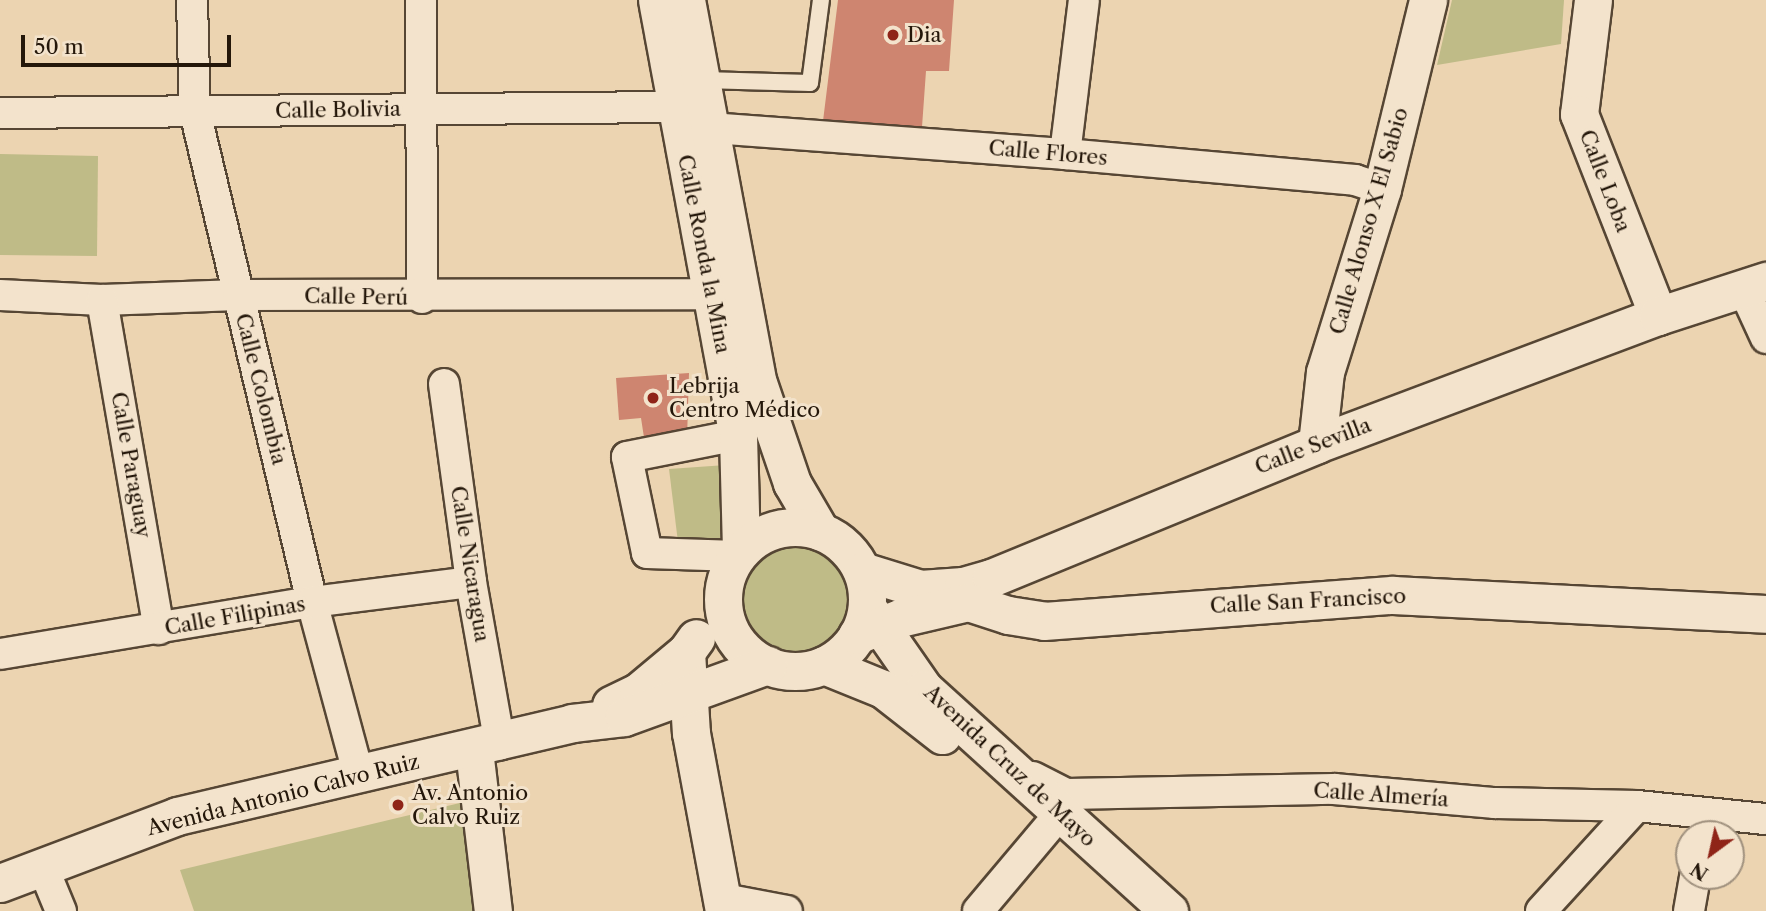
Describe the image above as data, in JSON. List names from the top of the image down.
{
  "streets": {
    "street": [
      "Calle Bolivia",
      "Calle Flores",
      "Calle Loba",
      "Calle Alonso X El Sabio",
      "Calle Ronda la Mina",
      "Calle Perú",
      "Calle Colombia",
      "Calle Sevilla",
      "Calle Paraguay",
      "Calle Nicaragua",
      "Calle San Francisco",
      "Calle Filipinas",
      "Avenida Cruz de Mayo",
      "Avenida Antonio Calvo Ruiz",
      "Calle Almería"
    ]
  },
  "crossings": [
    ["Calle Bolivia", "Calle Ronda la Mina"],
    ["Calle Bolivia", "Calle Colombia"],
    ["Calle Flores", "Calle Alonso X El Sabio"],
    ["Calle Flores", "Calle Ronda la Mina"],
    ["Calle Loba", "Calle Sevilla"],
    ["Calle Alonso X El Sabio", "Calle Sevilla"],
    ["Calle Ronda la Mina", "Calle Perú"],
    ["Calle Ronda la Mina", "Calle Sevilla"],
    ["Calle Ronda la Mina", "Calle San Francisco"],
    ["Calle Ronda la Mina", "Avenida Cruz de Mayo"],
    ["Calle Ronda la Mina", "Avenida Antonio Calvo Ruiz"],
    ["Calle Perú", "Calle Colombia"],
    ["Calle Perú", "Calle Paraguay"],
    ["Calle Colombia", "Calle Filipinas"],
    ["Calle Colombia", "Avenida Antonio Calvo Ruiz"],
    ["Calle Sevilla", "Calle San Francisco"],
    ["Calle Sevilla", "Avenida Cruz de Mayo"],
    ["Calle Sevilla", "Avenida Antonio Calvo Ruiz"],
    ["Calle Paraguay", "Calle Filipinas"],
    ["Calle Nicaragua", "Calle Filipinas"],
    ["Calle Nicaragua", "Avenida Antonio Calvo Ruiz"],
    ["Calle San Francisco", "Avenida Cruz de Mayo"],
    ["Calle San Francisco", "Avenida Antonio Calvo Ruiz"],
    ["Avenida Cruz de Mayo", "Avenida Antonio Calvo Ruiz"],
    ["Avenida Cruz de Mayo", "Calle Almería"]
  ],
  "places": ["Dia", "Lebrija Centro Médico", "Av. Antonio Calvo Ruiz"],
  "scale_bar": "50 m",
  "north": "bottom left"
}
